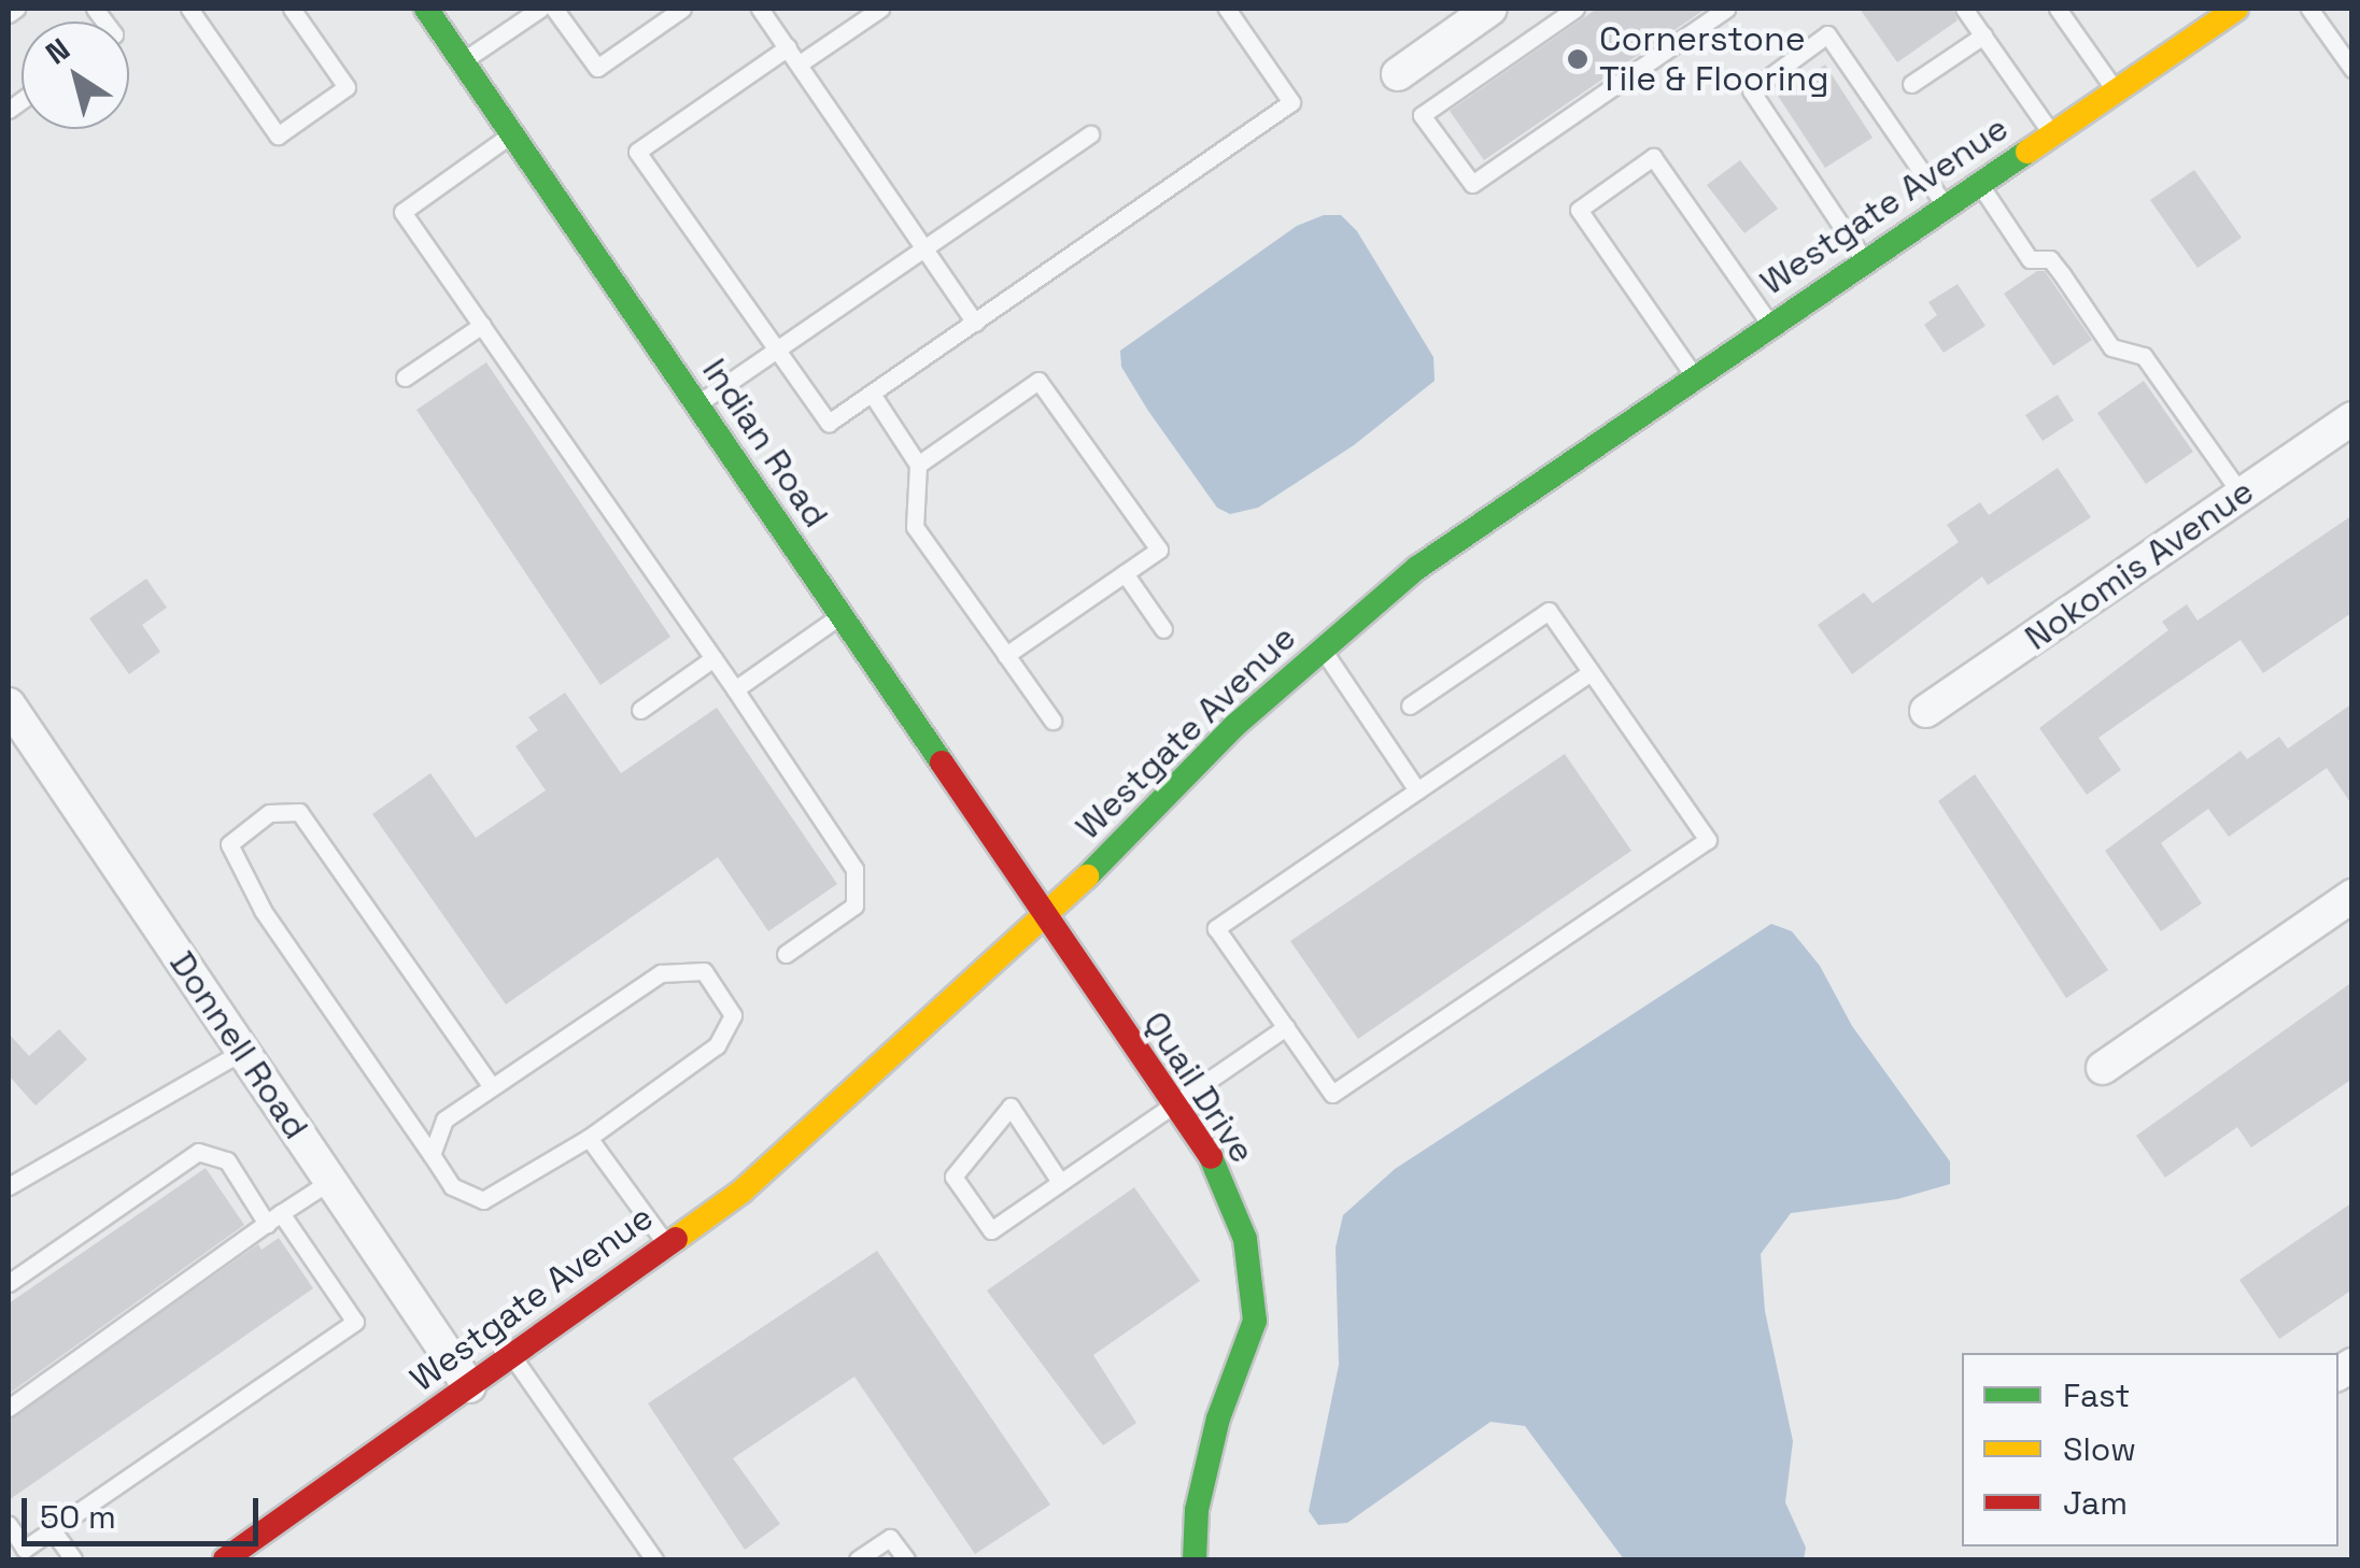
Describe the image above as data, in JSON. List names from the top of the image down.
{
  "streets": {
    "street": [
      "Westgate Avenue",
      "Indian Road",
      "Nokomis Avenue",
      "Donnell Road",
      "Quail Drive"
    ]
  },
  "crossings": [
    ["Westgate Avenue", "Indian Road"],
    ["Westgate Avenue", "Donnell Road"],
    ["Westgate Avenue", "Quail Drive"],
    ["Indian Road", "Quail Drive"]
  ],
  "places": ["Cornerstone Tile & Flooring"],
  "legend": ["Fast", "Slow", "Jam"],
  "scale_bar": "50 m",
  "north": "top left"
}
